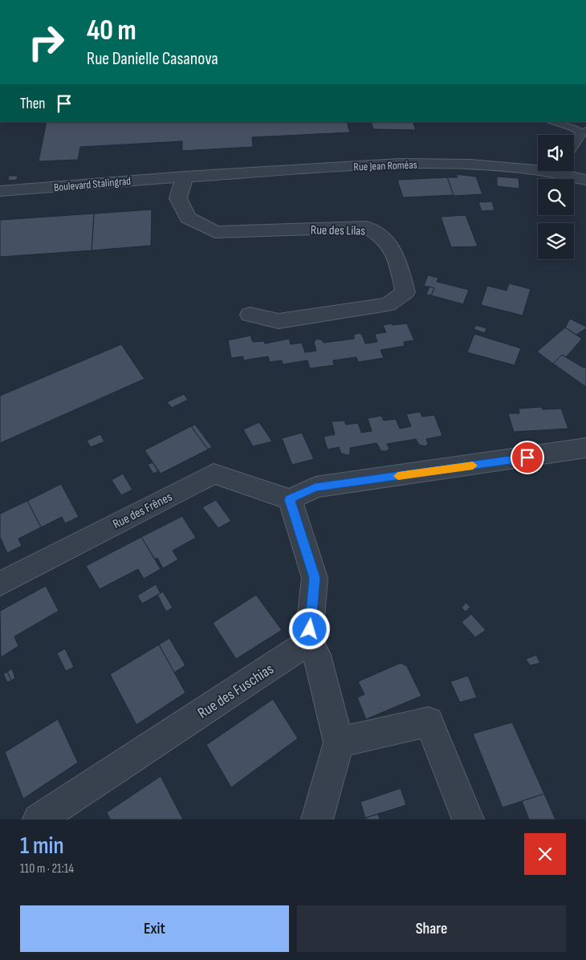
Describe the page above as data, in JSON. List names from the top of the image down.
{
  "streets": {
    "street": [
      "Rue Jean Roméas",
      "Boulevard Stalingrad",
      "Rue des Lilas",
      "Rue des Frênes",
      "Rue des Fuschias"
    ]
  },
  "crossings": [
    ["Rue Jean Roméas", "Boulevard Stalingrad"],
    ["Rue Jean Roméas", "Rue des Lilas"],
    ["Boulevard Stalingrad", "Rue des Lilas"]
  ],
  "page": {
    "turn": ["40 m", "Rue Danielle Casanova"],
    "then": "Then",
    "heading": ["1 min", "110 m · 21:14"],
    "buttons": ["Exit", "Share"]
  }
}
